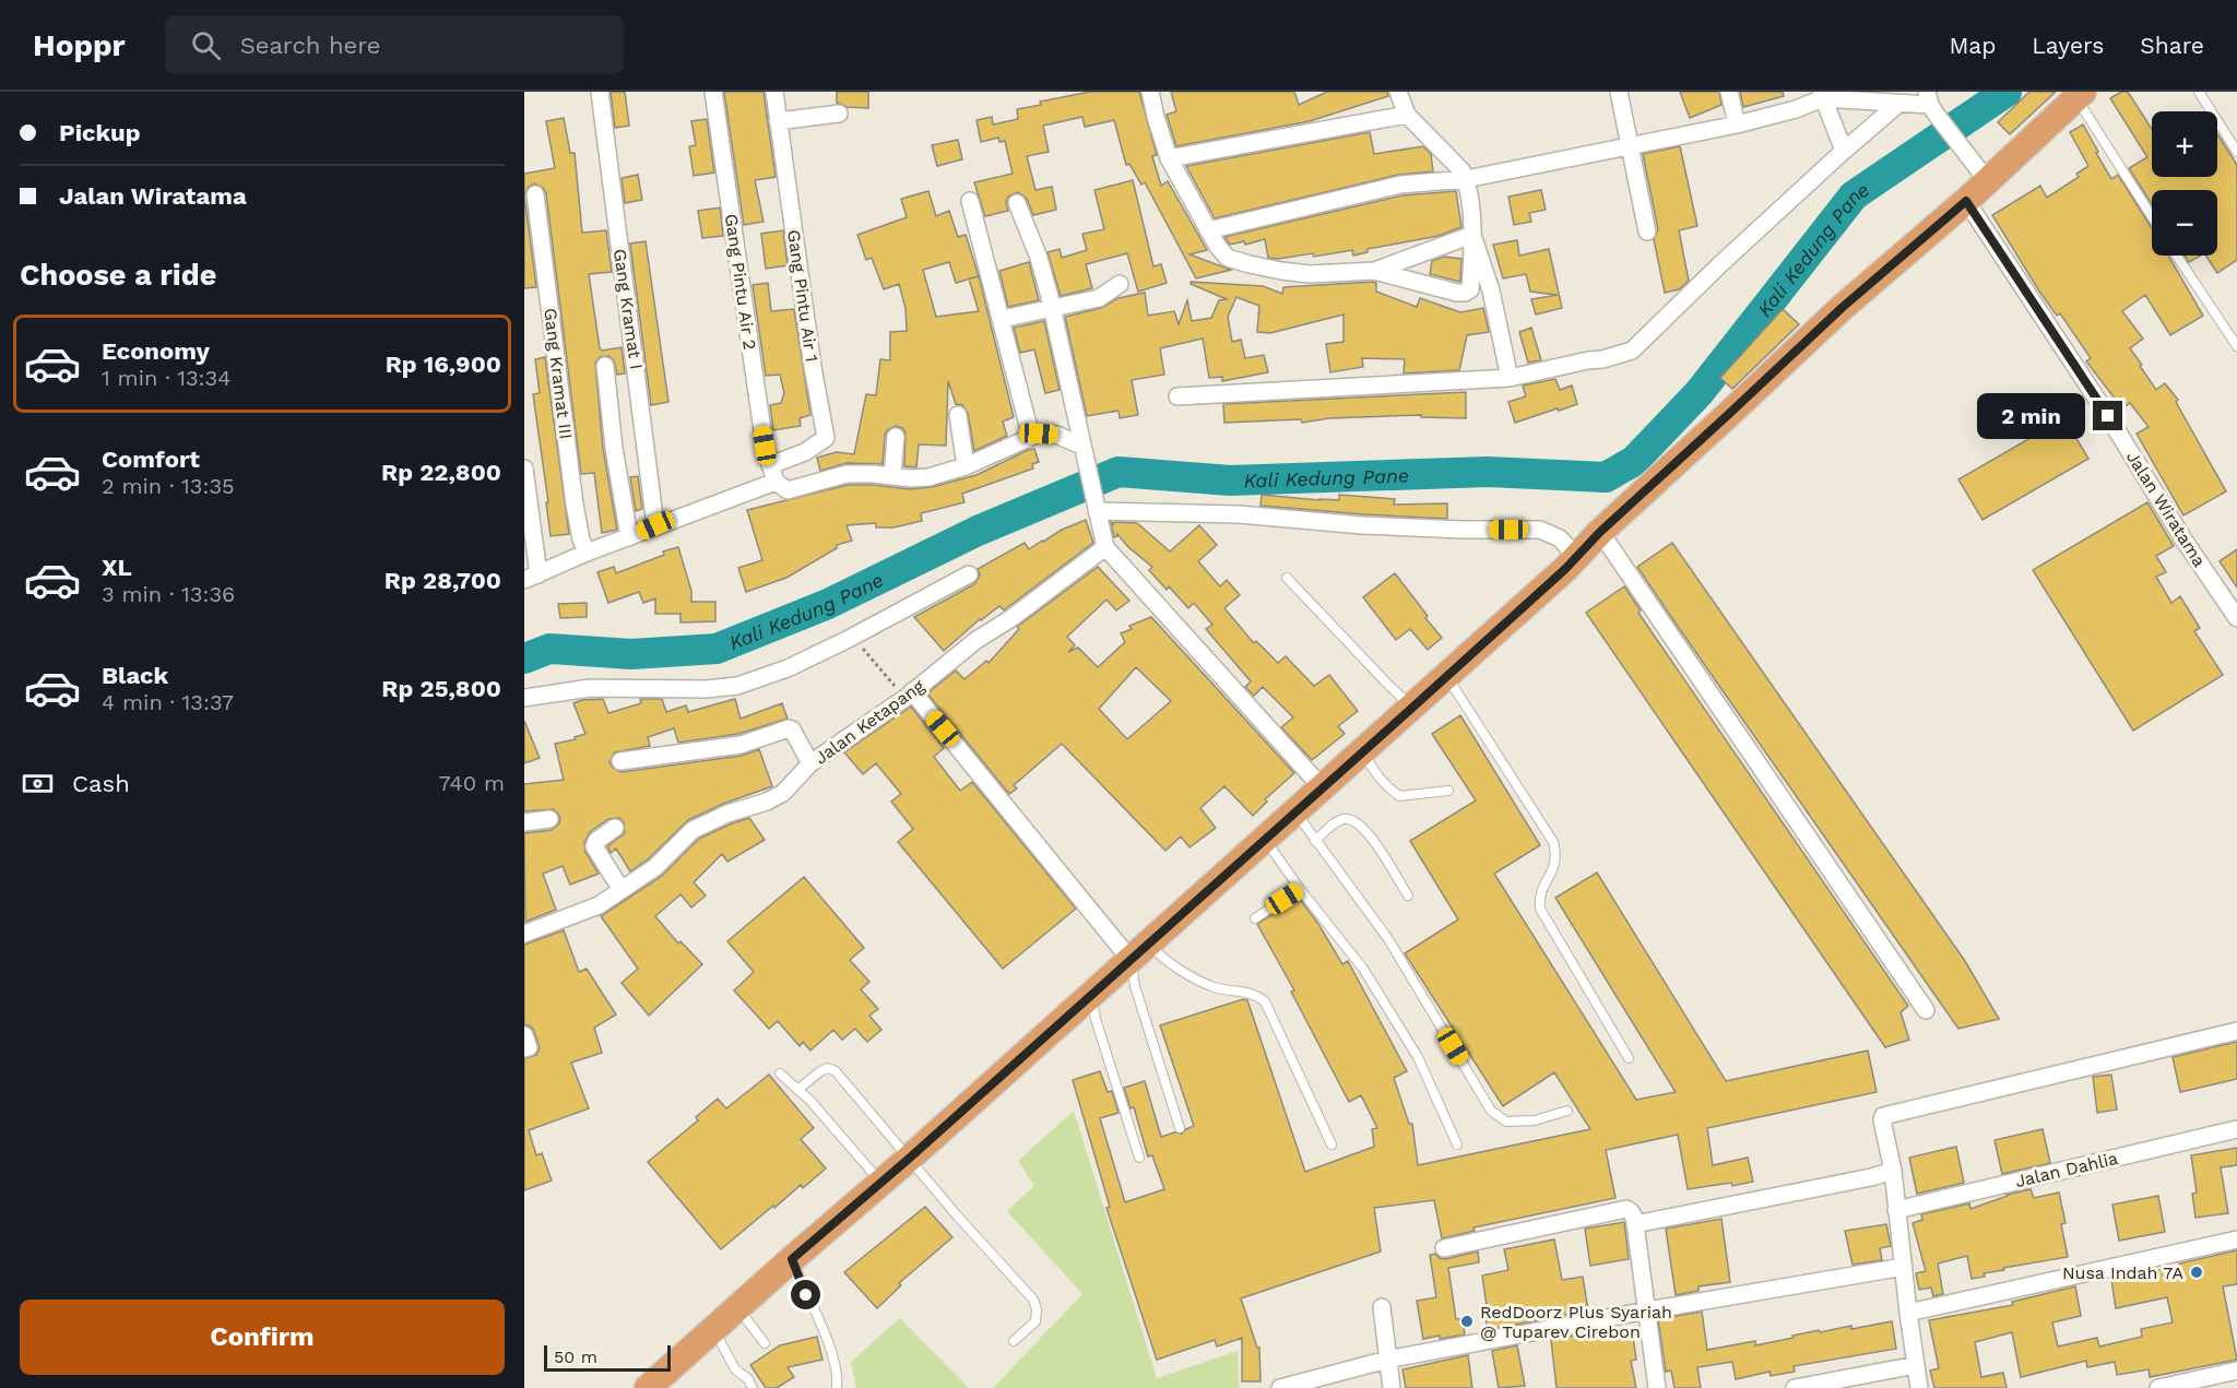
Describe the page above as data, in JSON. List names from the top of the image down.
{
  "streets": {
    "street": [
      "Gang Pintu Air 2",
      "Gang Pintu Air 1",
      "Gang Kramat I",
      "Gang Kramat III",
      "Jalan Wiratama",
      "Jalan Ketapang",
      "Jalan Dahlia"
    ]
  },
  "crossings": [
    ["Gang Pintu Air 2", "Gang Pintu Air 1"]
  ],
  "water": ["Kali Kedung Pane"],
  "places": ["Nusa Indah 7A", "RedDoorz Plus Syariah @ Tuparev Cirebon"],
  "scale_bar": "50 m",
  "page": {
    "header": "Hoppr",
    "search": "Search here",
    "nav": ["Map", "Layers", "Share"],
    "banner": ["Pickup", "Jalan Wiratama"],
    "map_buttons": ["+", "−"],
    "heading": "Choose a ride",
    "list": [
      {
        "name": "Economy",
        "note": "1 min · 13:34",
        "value": "Rp 16,900"
      },
      {
        "name": "Comfort",
        "note": "2 min · 13:35",
        "value": "Rp 22,800"
      },
      {
        "name": "XL",
        "note": "3 min · 13:36",
        "value": "Rp 28,700"
      },
      {
        "name": "Black",
        "note": "4 min · 13:37",
        "value": "Rp 25,800"
      }
    ],
    "bubble": "2 min",
    "pay": ["Cash", "740 m"],
    "buttons": "Confirm",
    "scale": "50 m"
  }
}
